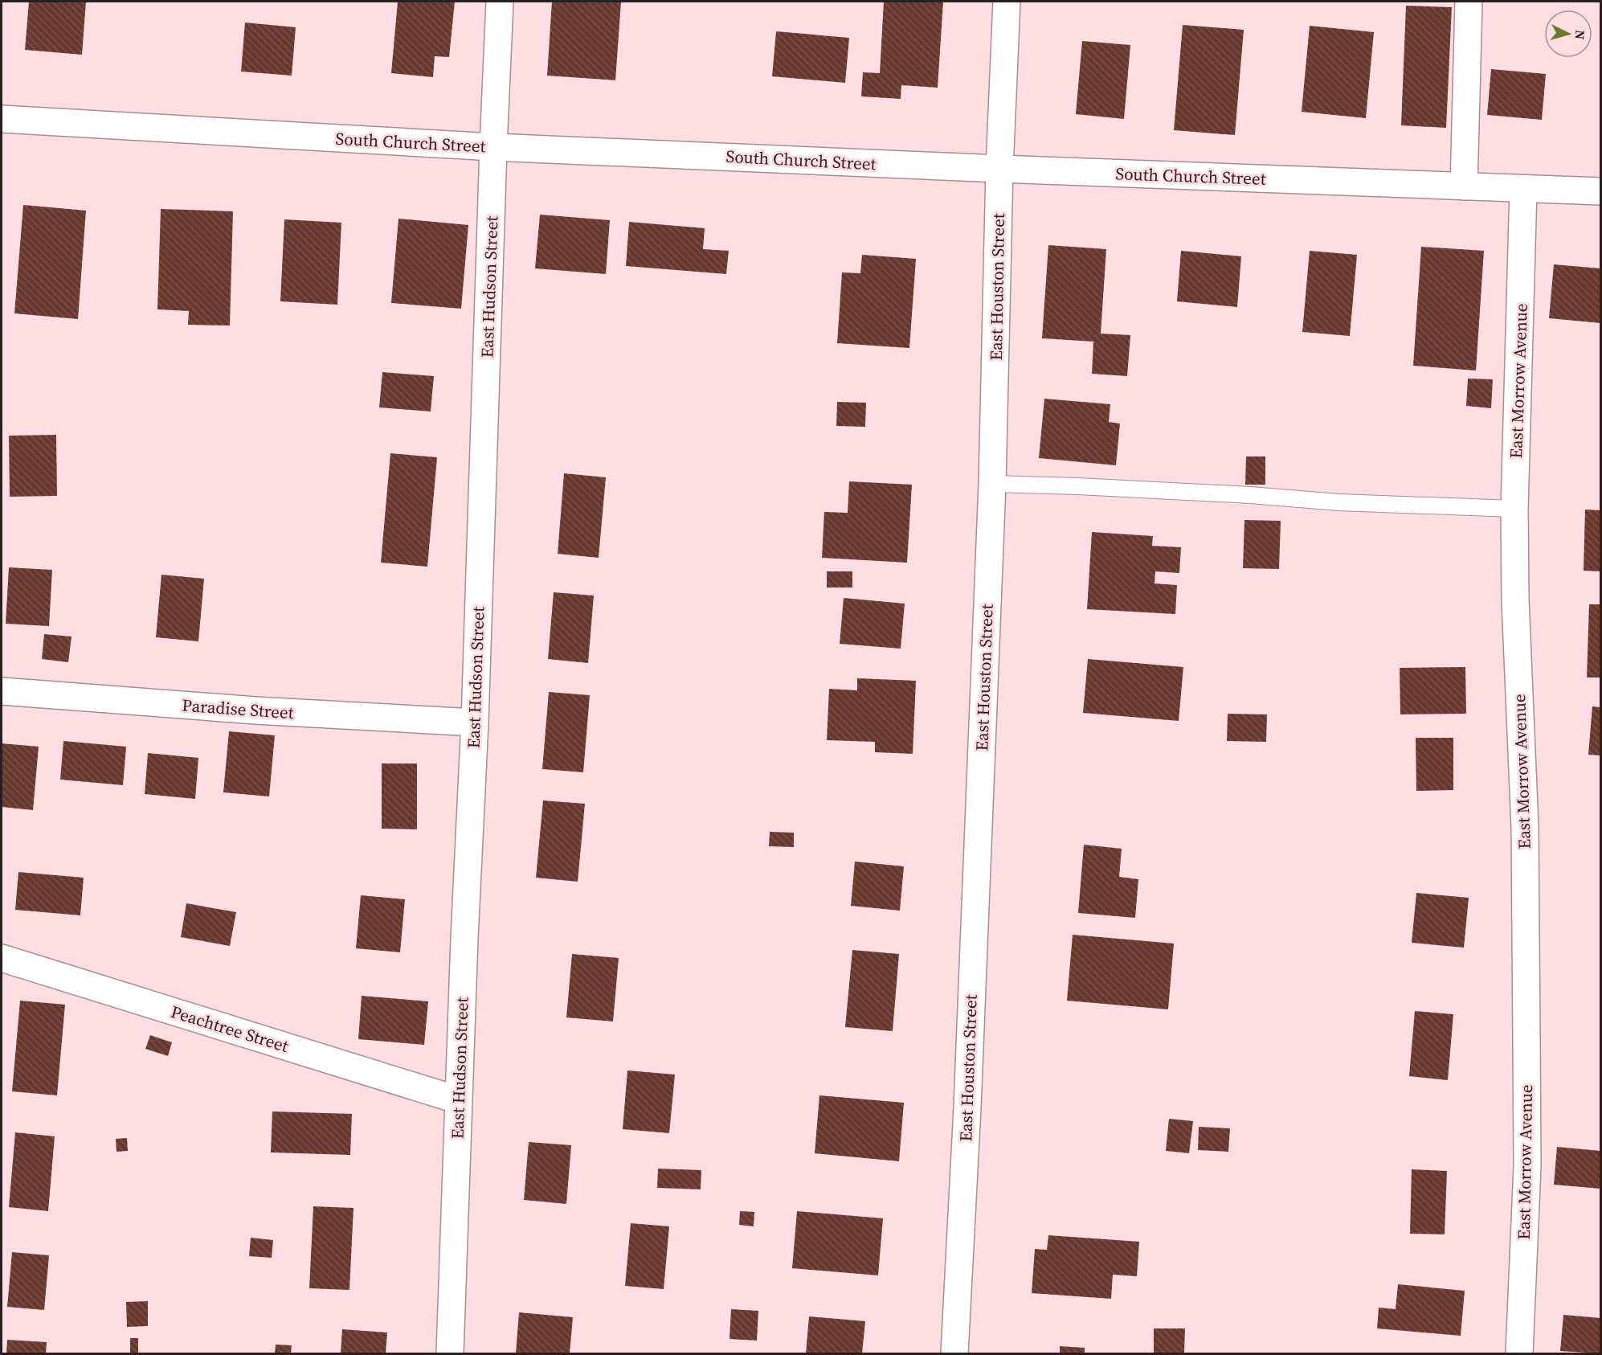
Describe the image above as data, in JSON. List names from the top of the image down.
{
  "streets": {
    "street": [
      "South Church Street",
      "East Hudson Street",
      "East Houston Street",
      "East Morrow Avenue",
      "Paradise Street",
      "Peachtree Street"
    ]
  },
  "crossings": [
    ["South Church Street", "East Hudson Street"],
    ["South Church Street", "East Houston Street"],
    ["South Church Street", "East Morrow Avenue"],
    ["East Hudson Street", "Paradise Street"],
    ["East Hudson Street", "Peachtree Street"]
  ],
  "north": "right"
}
